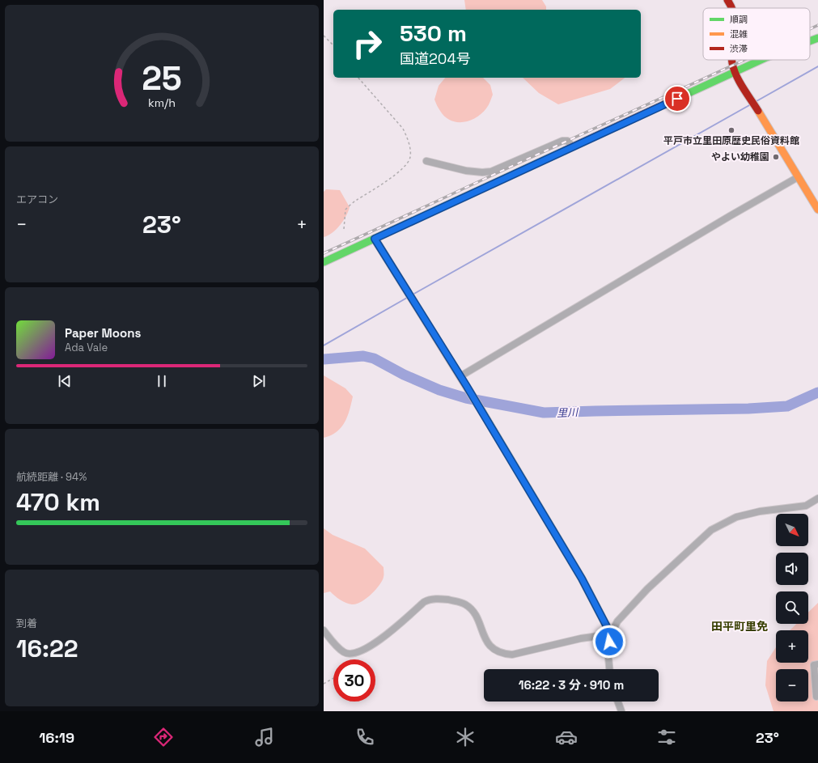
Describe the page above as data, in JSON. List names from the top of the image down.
{
  "districts": ["田平町里免"],
  "water": ["里川"],
  "places": ["平戸市立里田原歴史民俗資料館", "やよい幼稚園"],
  "legend": ["順調", "混雑", "渋滞"],
  "north": "bottom right",
  "page": {
    "turn": ["530 m", "国道204号"],
    "tile": [
      "エアコン",
      ["航続距離 · 94%", "470 km"],
      ["到着", "16:22"]
    ],
    "heat": ["−", "23°", "+"],
    "song": ["Paper Moons", "Ada Vale"],
    "map_buttons": ["+", "−"],
    "limit": "30",
    "trip": "16:22 · 3 分 · 910 m",
    "tabs": ["16:19", "23°"],
    "gauge": ["25", "km/h"]
  }
}
